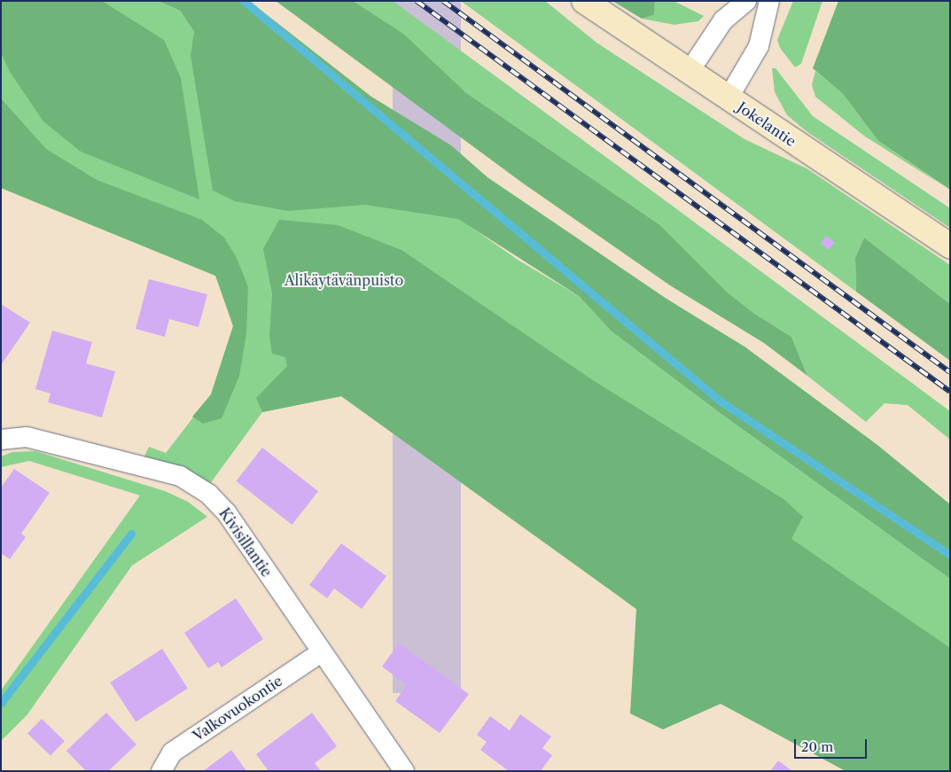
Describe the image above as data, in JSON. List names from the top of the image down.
{
  "streets": {
    "main road": ["Jokelantie"],
    "street": ["Kivisillantie", "Valkovuokontie"]
  },
  "crossings": [
    ["Kivisillantie", "Valkovuokontie"]
  ],
  "parks": ["Alikäytävänpuisto"],
  "scale_bar": "20 m"
}
